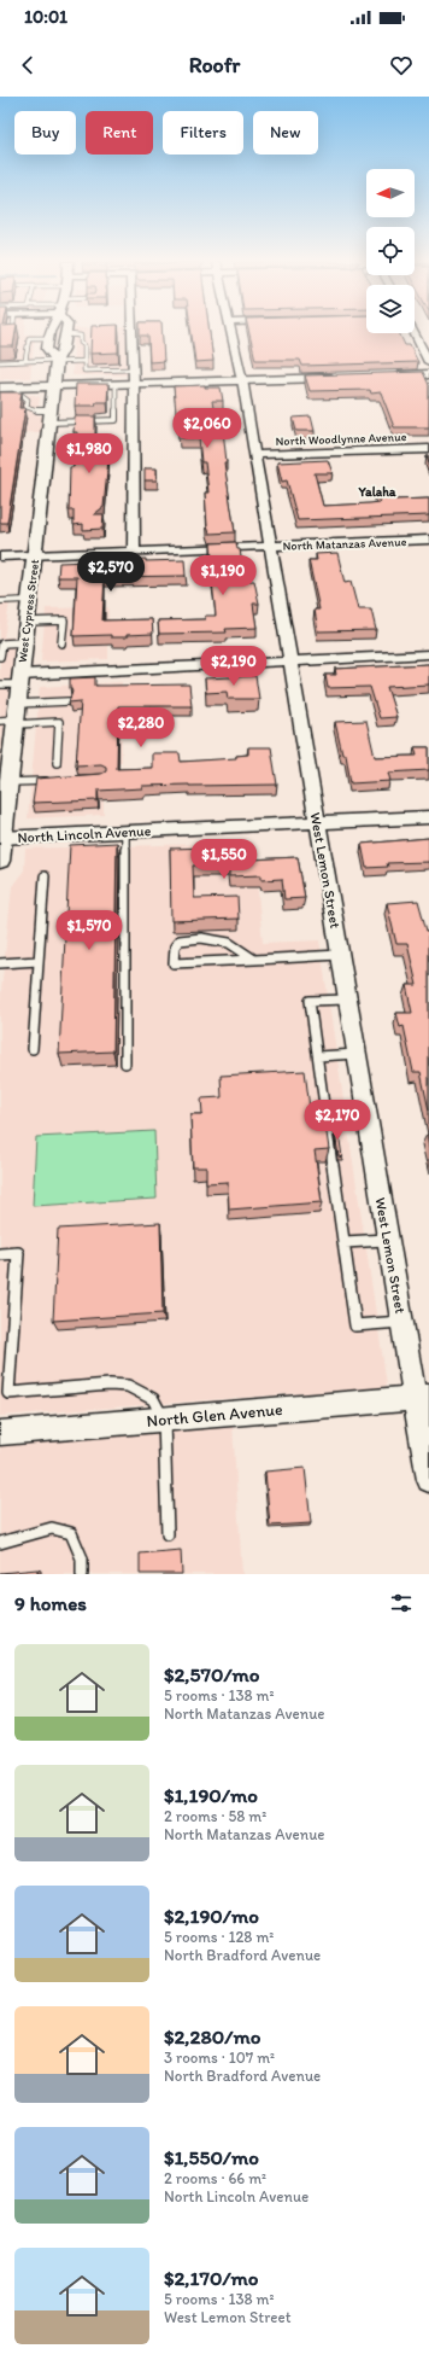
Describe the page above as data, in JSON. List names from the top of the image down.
{
  "streets": {
    "street": [
      "North Woodlynne Avenue",
      "North Matanzas Avenue",
      "West Cypress Street",
      "North Lincoln Avenue",
      "West Lemon Street",
      "North Glen Avenue"
    ]
  },
  "crossings": [
    ["North Woodlynne Avenue", "West Lemon Street"],
    ["North Matanzas Avenue", "West Cypress Street"],
    ["North Matanzas Avenue", "West Lemon Street"],
    ["West Cypress Street", "North Lincoln Avenue"],
    ["North Lincoln Avenue", "West Lemon Street"],
    ["West Lemon Street", "North Glen Avenue"]
  ],
  "districts": ["Yalaha"],
  "north": "left",
  "page": {
    "status": "10:01",
    "header": "Roofr",
    "chip": [
      "Buy",
      "Rent",
      "Filters",
      "New"
    ],
    "price": [
      "$2,060",
      "$1,980",
      "$2,570",
      "$1,190",
      "$2,190",
      "$2,280",
      "$1,550",
      "$1,570",
      "$2,170"
    ],
    "heading": "9 homes",
    "list": [
      {
        "name": "$2,570/mo",
        "note": "5 rooms · 138 m² · North Matanzas Avenue"
      },
      {
        "name": "$1,190/mo",
        "note": "2 rooms · 58 m² · North Matanzas Avenue"
      },
      {
        "name": "$2,190/mo",
        "note": "5 rooms · 128 m² · North Bradford Avenue"
      },
      {
        "name": "$2,280/mo",
        "note": "3 rooms · 107 m² · North Bradford Avenue"
      },
      {
        "name": "$1,550/mo",
        "note": "2 rooms · 66 m² · North Lincoln Avenue"
      },
      {
        "name": "$2,170/mo",
        "note": "5 rooms · 138 m² · West Lemon Street"
      }
    ]
  }
}
